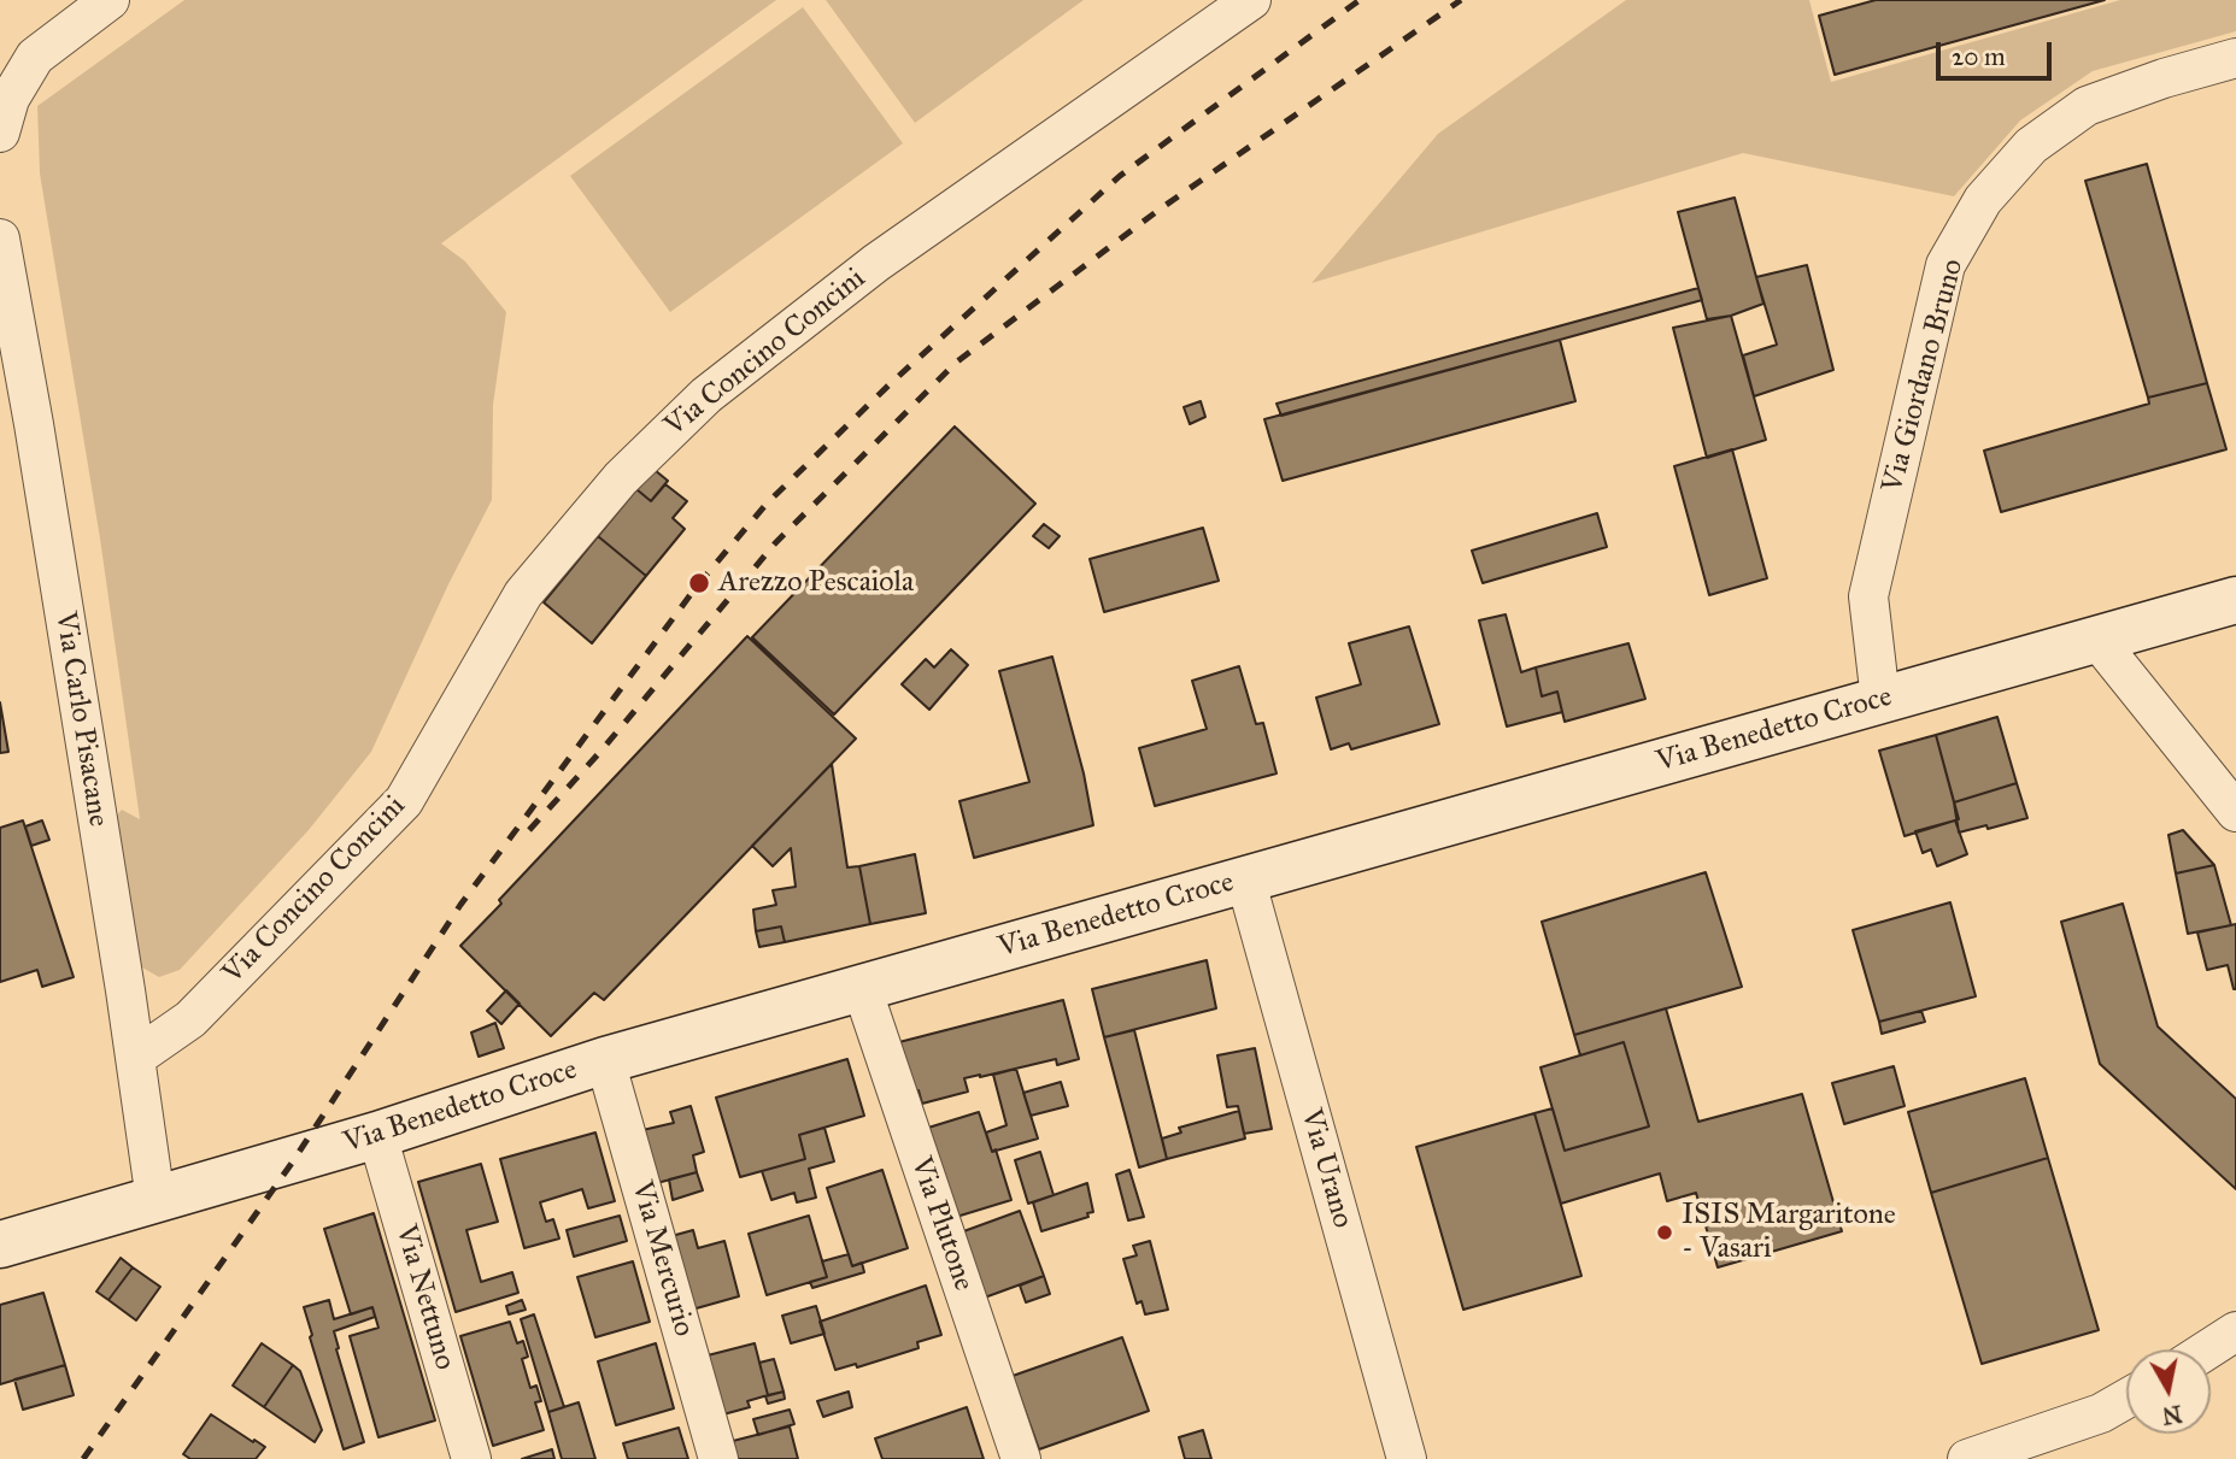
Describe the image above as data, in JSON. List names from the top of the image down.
{
  "streets": {
    "main road": ["Via Benedetto Croce"],
    "street": [
      "Via Concino Concini",
      "Via Giordano Bruno",
      "Via Carlo Pisacane",
      "Via Urano",
      "Via Plutone",
      "Via Mercurio",
      "Via Nettuno"
    ]
  },
  "crossings": [
    ["Via Concino Concini", "Via Carlo Pisacane"],
    ["Via Giordano Bruno", "Via Benedetto Croce"],
    ["Via Carlo Pisacane", "Via Benedetto Croce"],
    ["Via Benedetto Croce", "Via Urano"],
    ["Via Benedetto Croce", "Via Plutone"],
    ["Via Benedetto Croce", "Via Mercurio"],
    ["Via Benedetto Croce", "Via Nettuno"]
  ],
  "places": ["Arezzo Pescaiola", "ISIS Margaritone - Vasari"],
  "scale_bar": "20 m",
  "north": "bottom"
}
